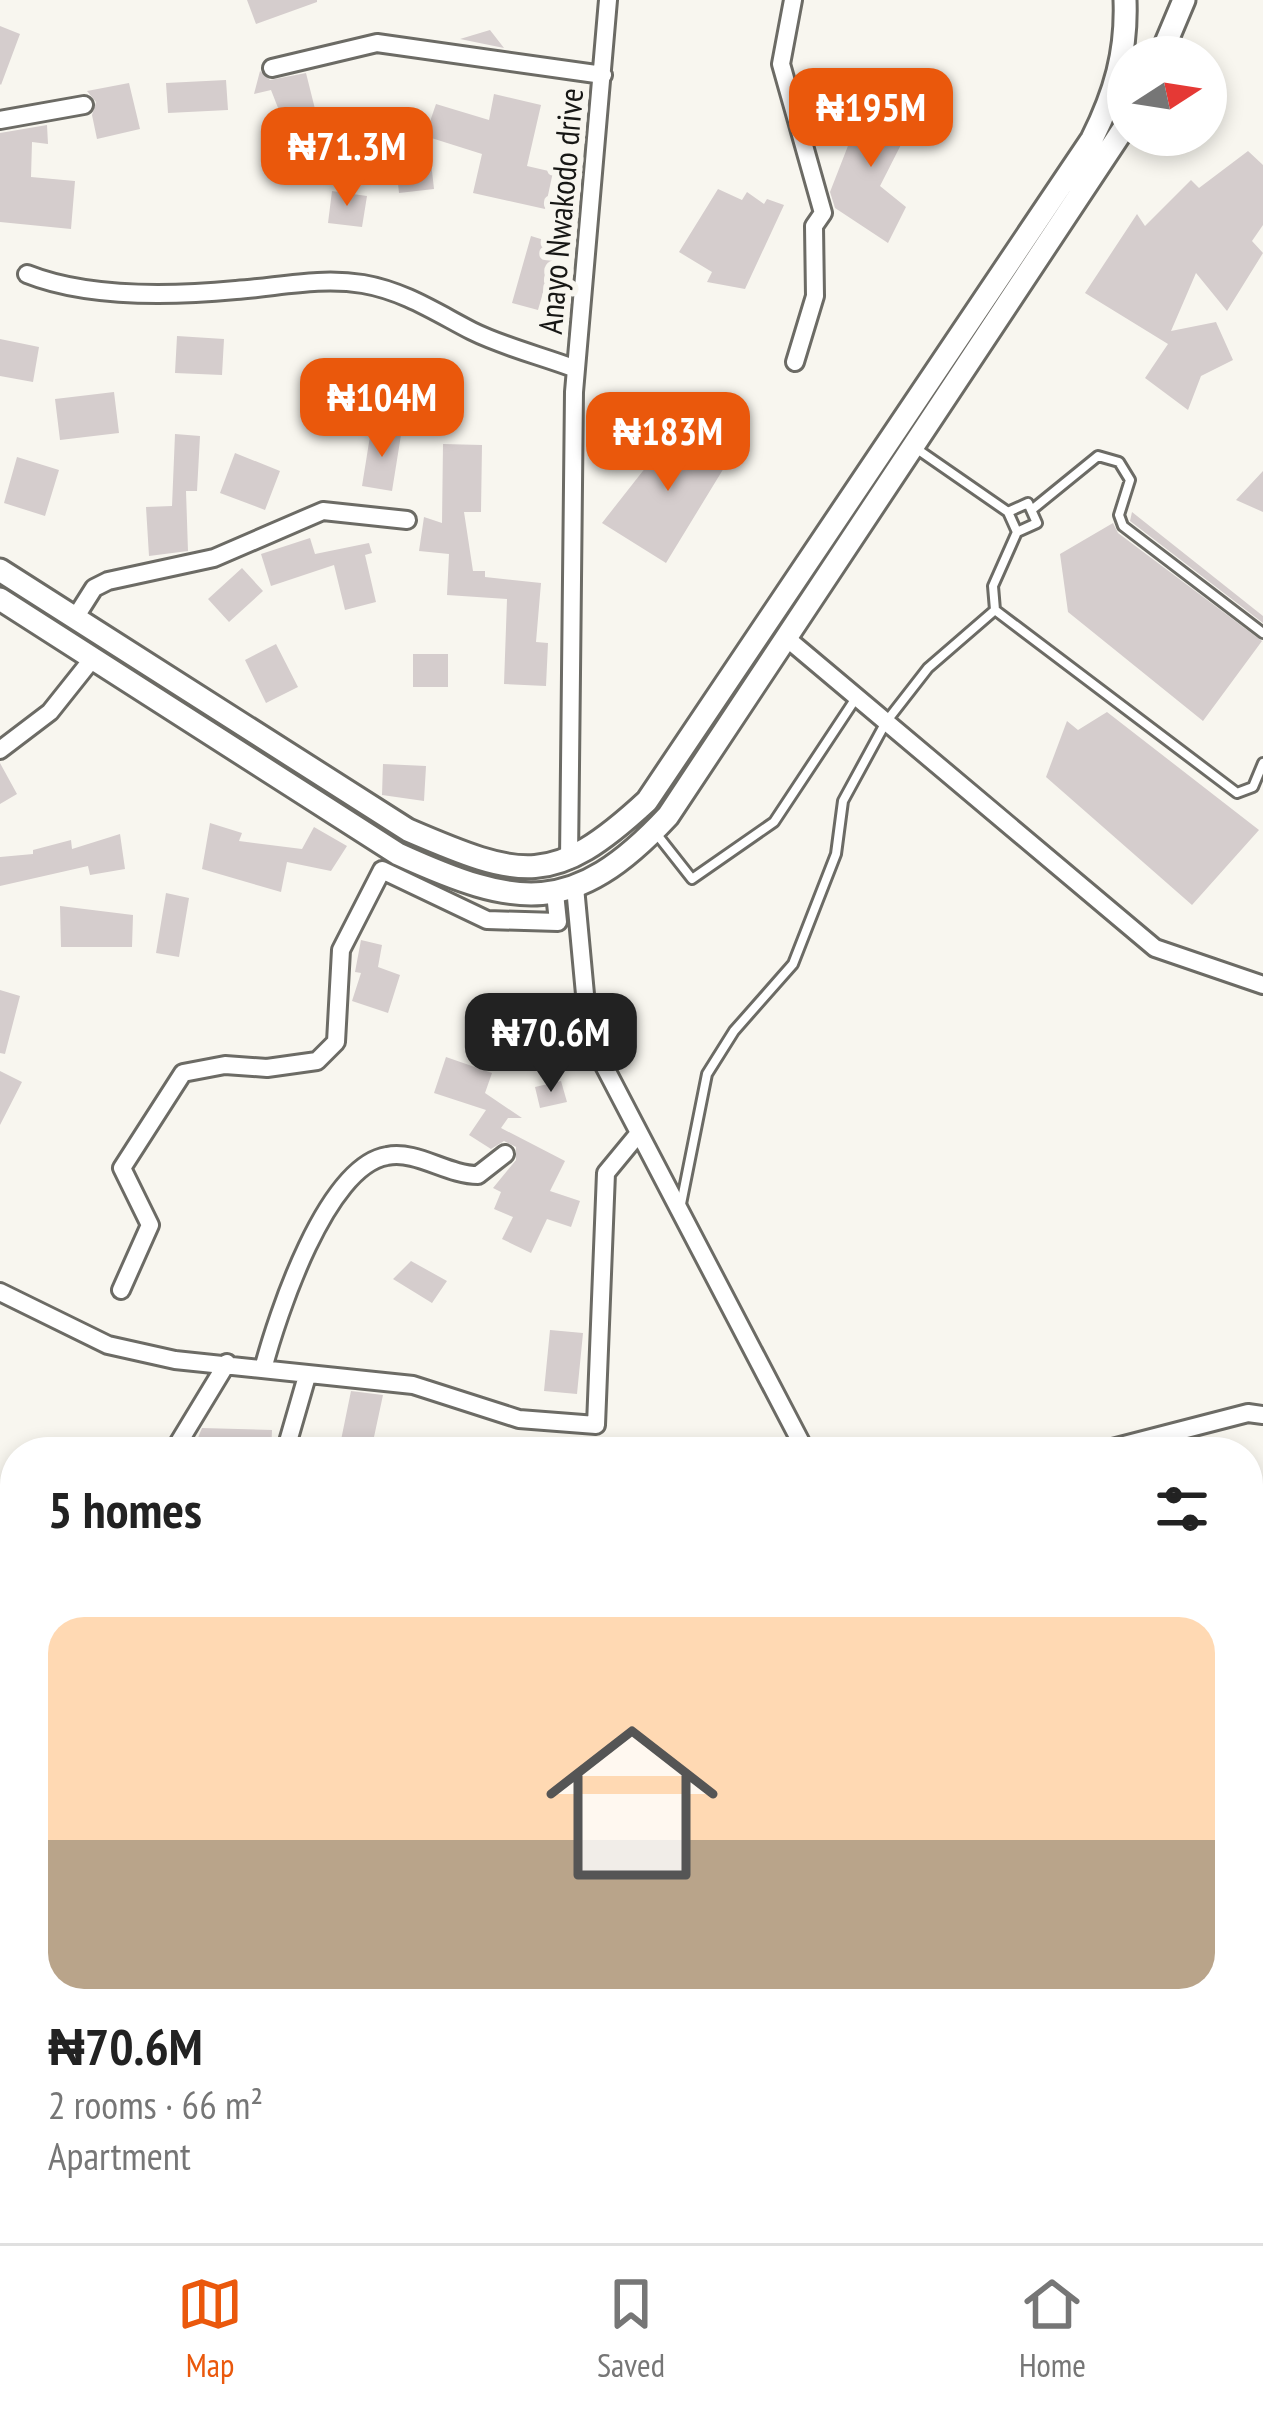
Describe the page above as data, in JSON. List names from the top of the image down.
{
  "streets": {
    "street": ["Anayo Nwakodo drive"]
  },
  "north": "right",
  "page": {
    "price": [
      "₦195M",
      "₦71.3M",
      "₦104M",
      "₦183M",
      "₦70.6M"
    ],
    "heading": "5 homes",
    "list": [
      {
        "name": "₦70.6M",
        "note": "2 rooms · 66 m² · Apartment"
      }
    ],
    "tabs": ["Map", "Saved", "Home"]
  }
}
